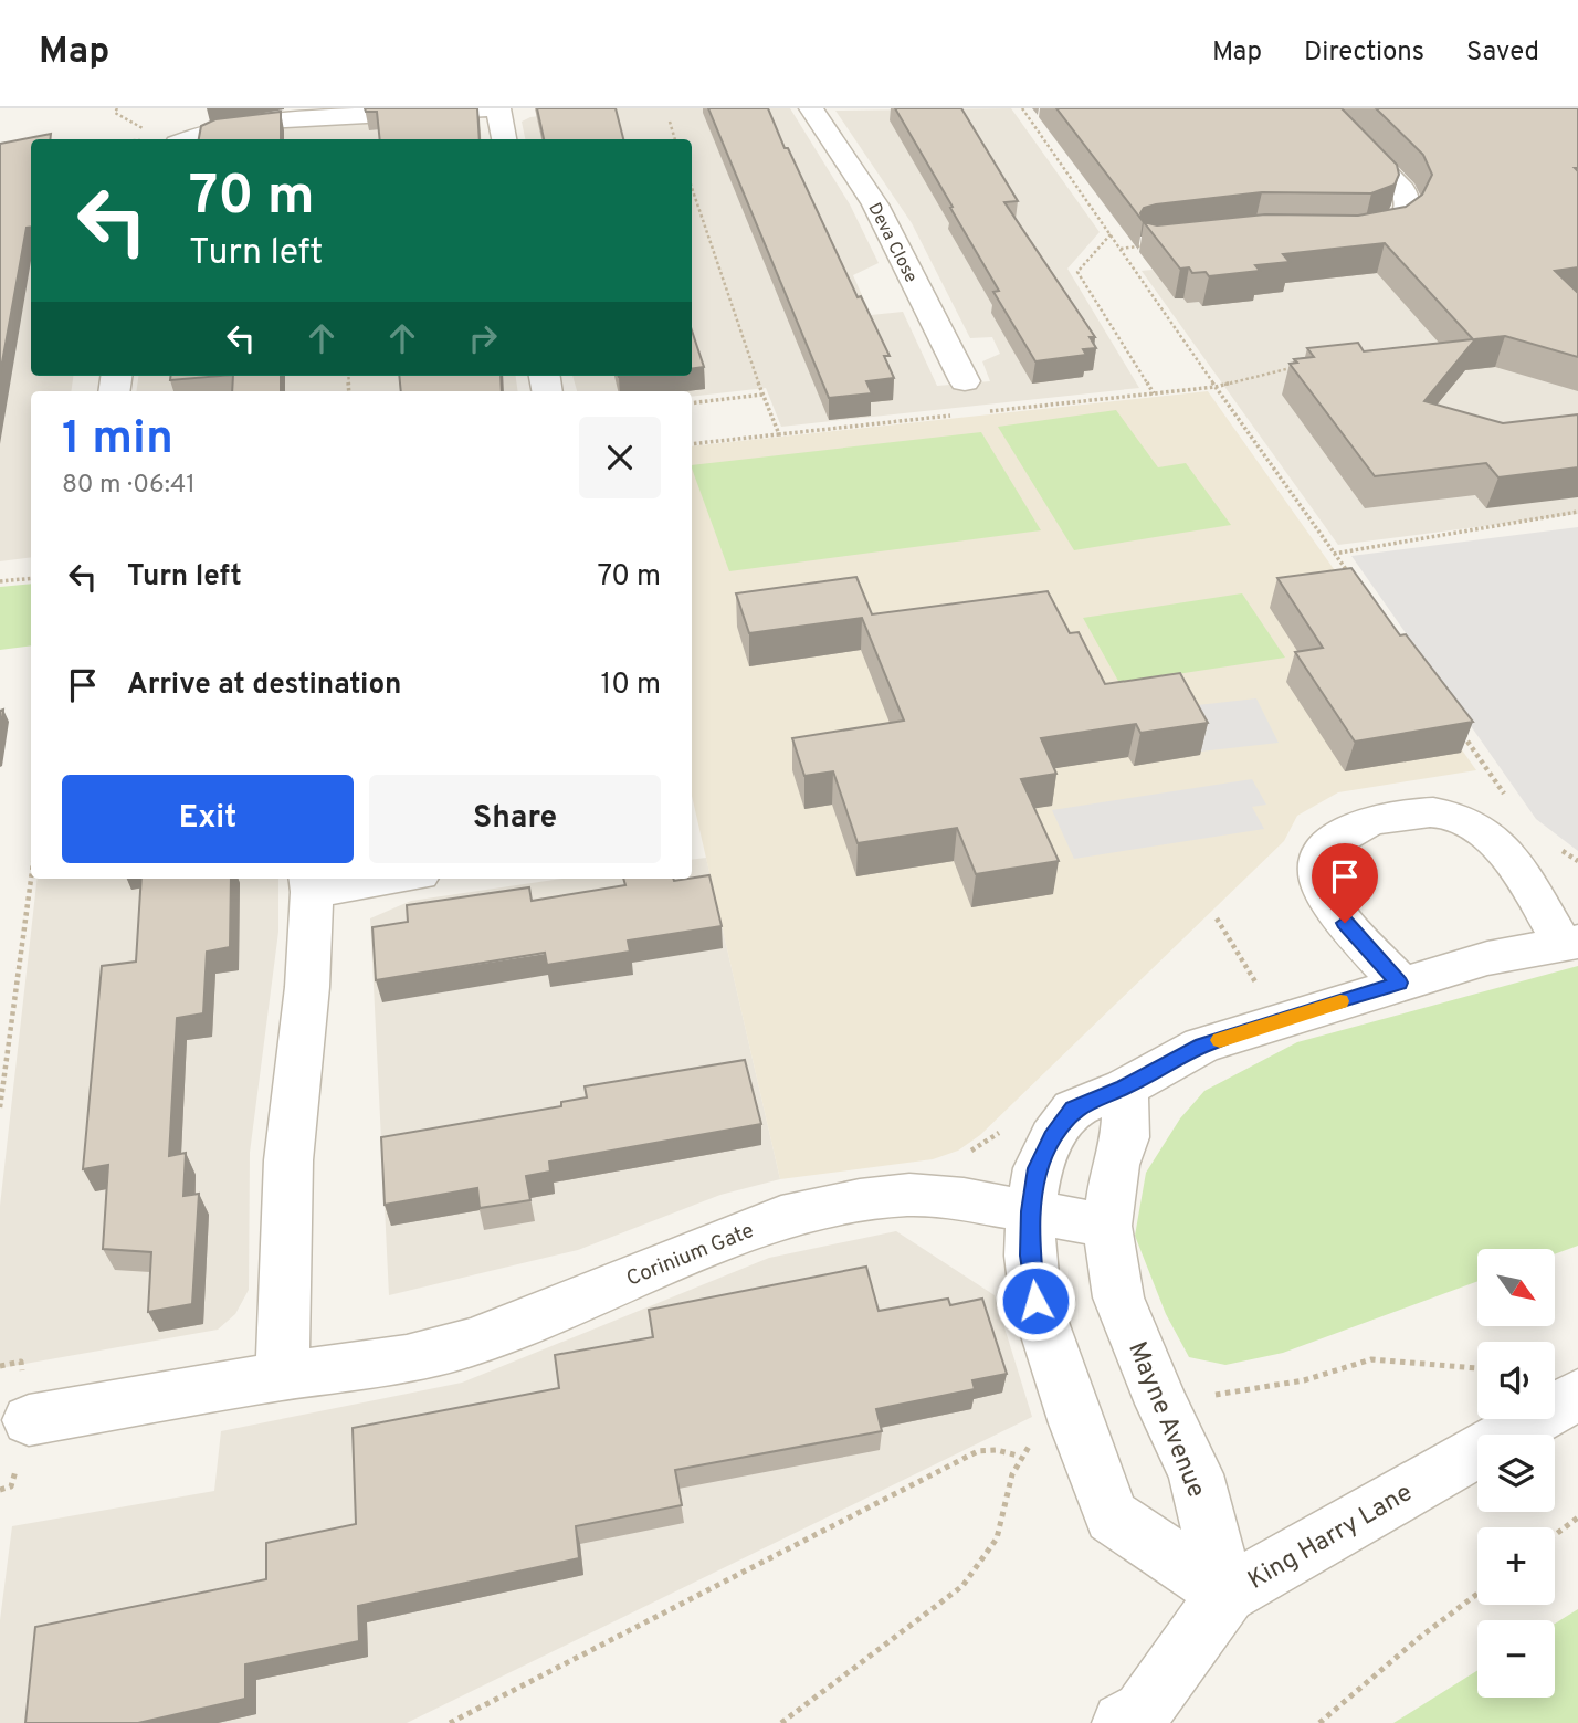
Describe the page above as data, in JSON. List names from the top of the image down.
{
  "streets": {
    "street": [
      "Deva Close",
      "Corinium Gate",
      "Mayne Avenue",
      "King Harry Lane"
    ]
  },
  "crossings": [
    ["Corinium Gate", "Mayne Avenue"],
    ["Mayne Avenue", "King Harry Lane"]
  ],
  "north": "bottom right",
  "page": {
    "header": "Map",
    "nav": ["Map", "Directions", "Saved"],
    "turn": ["70 m", "Turn left"],
    "heading": ["1 min", "80 m · 06:41"],
    "list": [
      {
        "name": "Turn left",
        "value": "70 m"
      },
      {
        "name": "Arrive at destination",
        "value": "10 m"
      }
    ],
    "buttons": ["Exit", "Share"],
    "map_buttons": ["+", "−"]
  }
}
